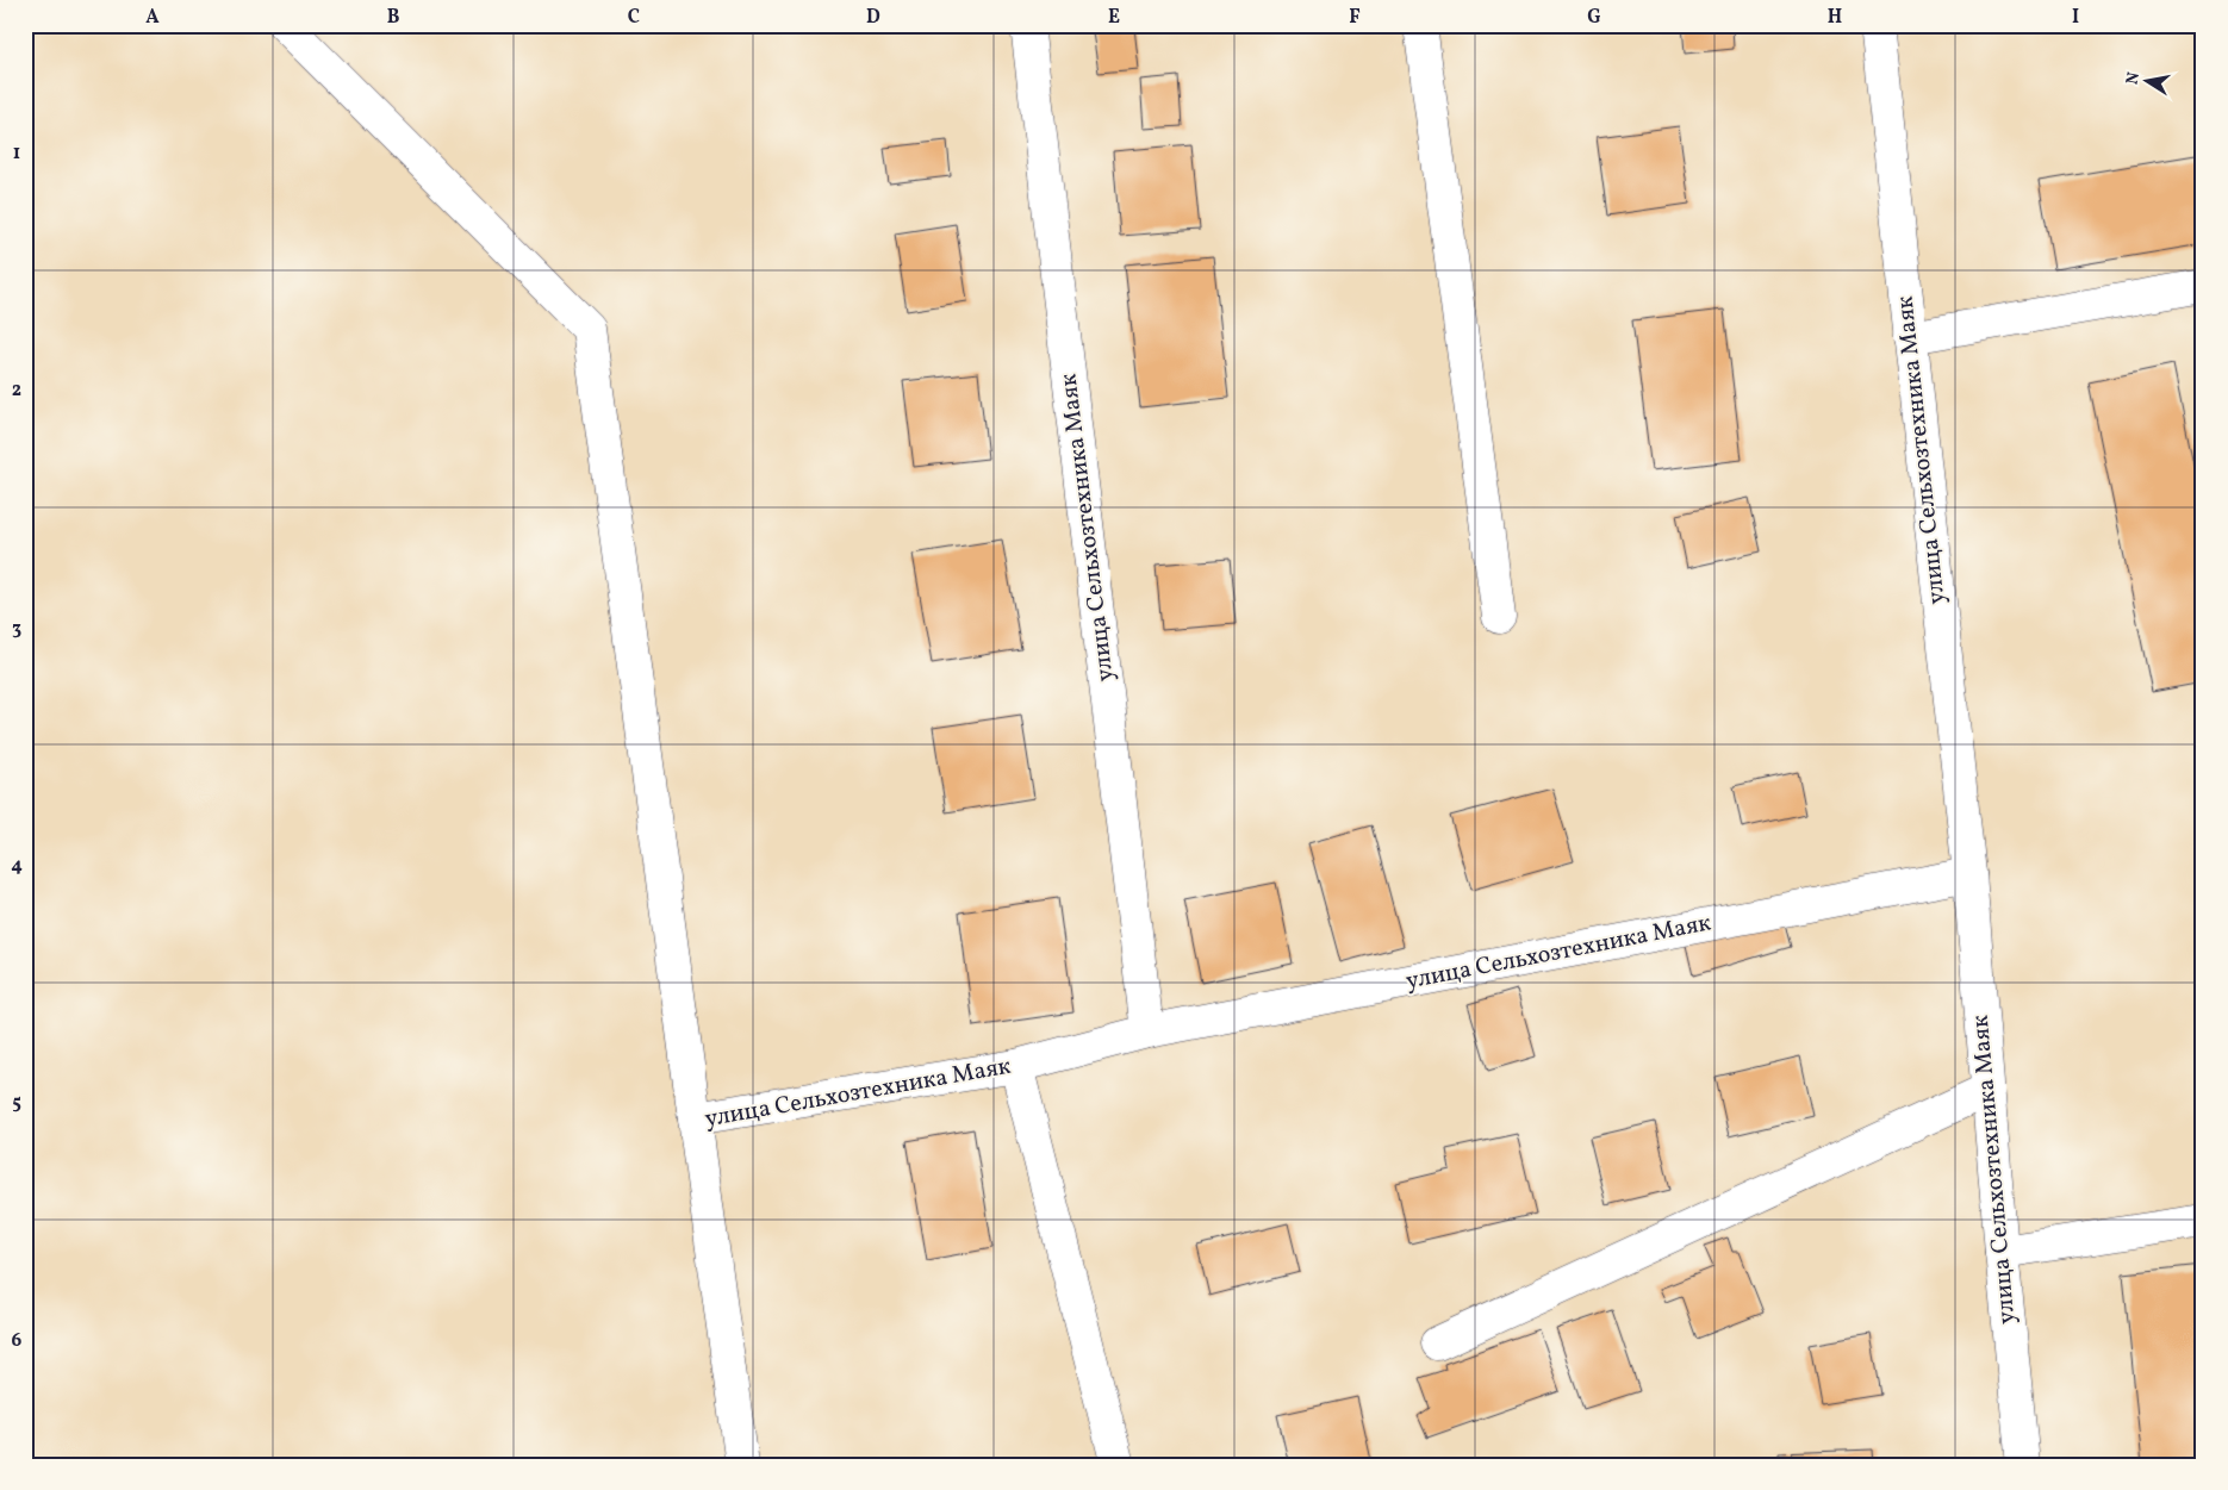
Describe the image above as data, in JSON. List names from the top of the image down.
{
  "streets": {
    "street": ["улица Сельхозтехника Маяк"]
  },
  "north": "left",
  "grid": {
    "columns": [
      "A",
      "B",
      "C",
      "D",
      "E",
      "F",
      "G",
      "H",
      "I"
    ],
    "rows": [
      "1",
      "2",
      "3",
      "4",
      "5",
      "6"
    ]
  }
}
